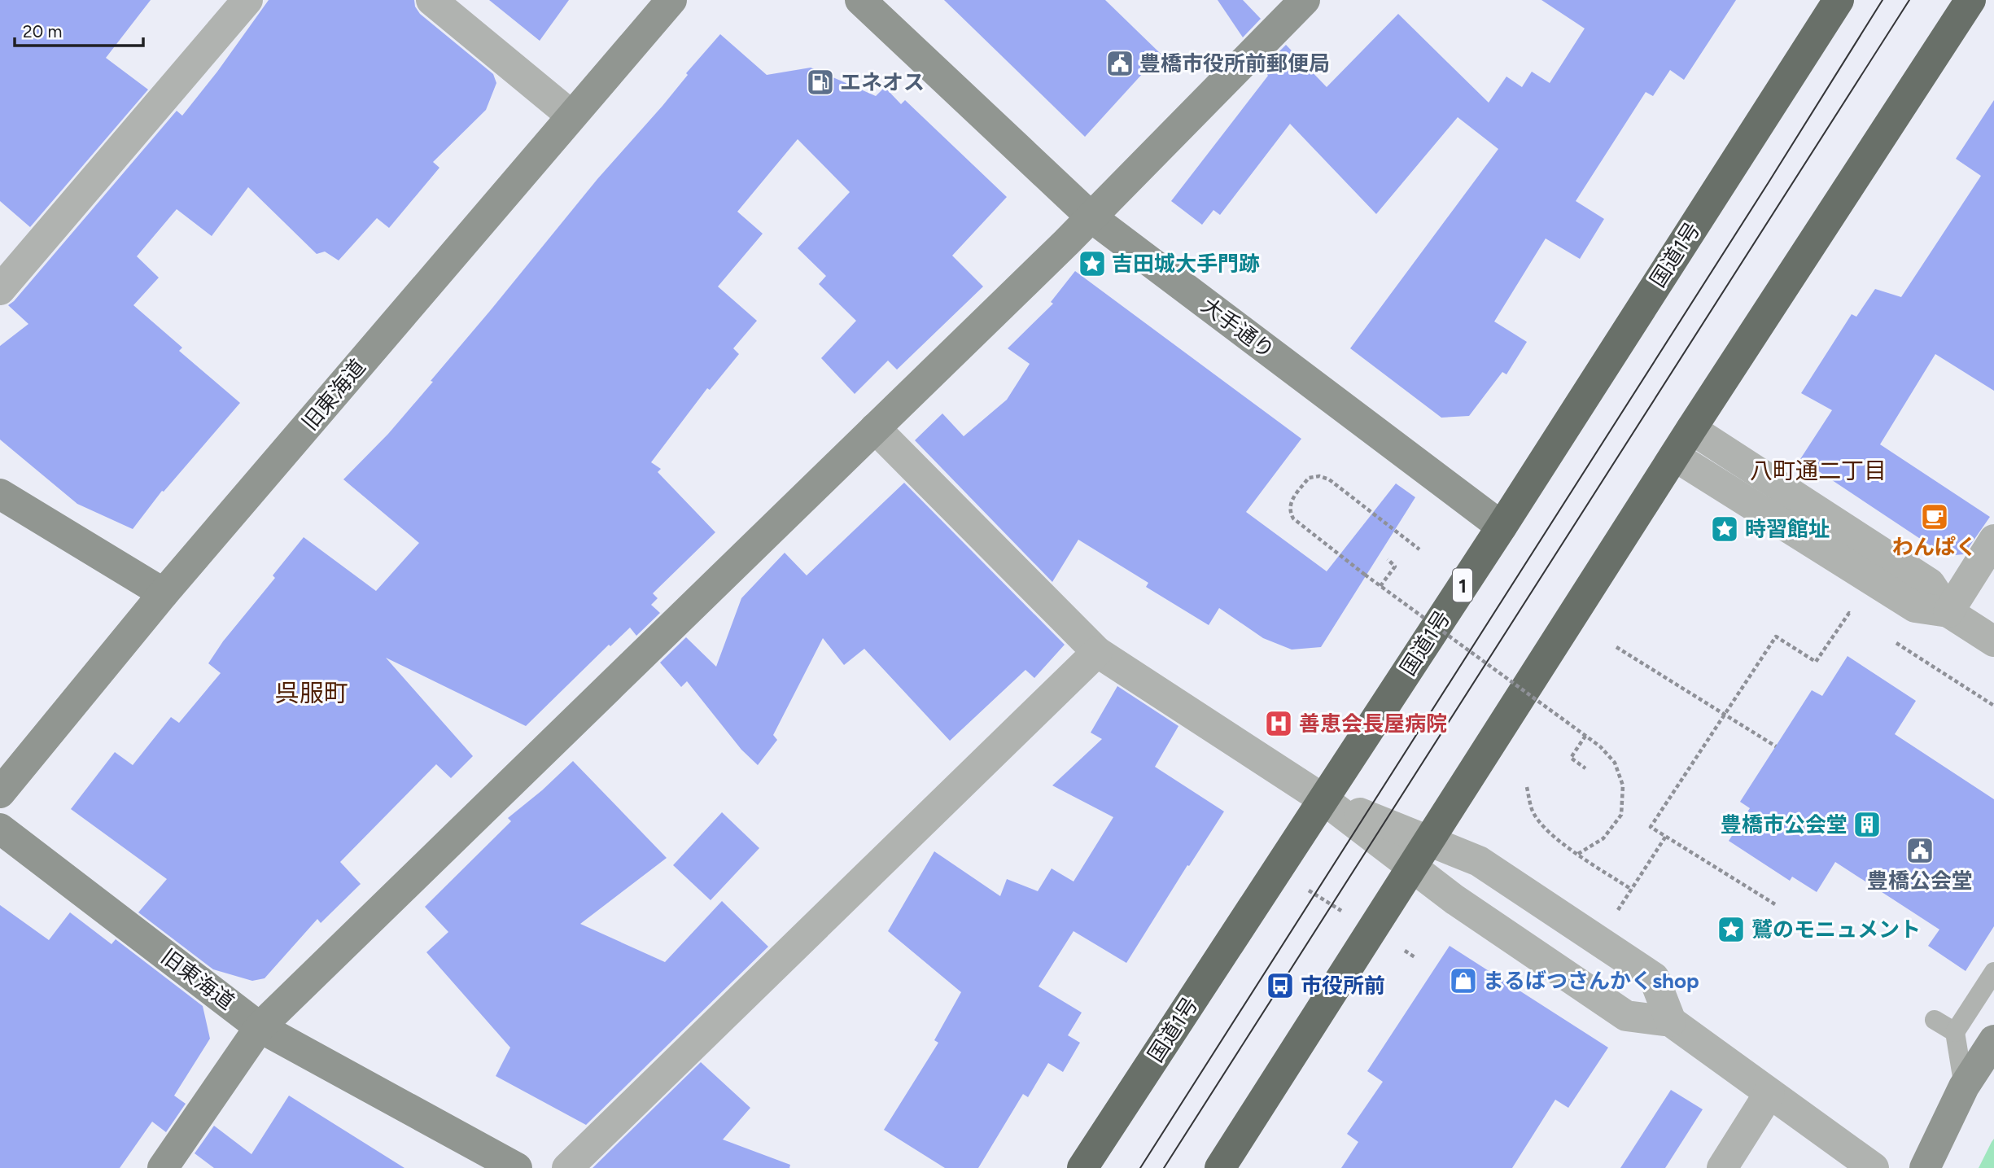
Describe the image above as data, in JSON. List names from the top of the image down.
{
  "streets": {
    "highway": ["国道1号", "1"],
    "street": ["大手通り", "旧東海道"]
  },
  "crossings": [
    ["国道1号", "大手通り"]
  ],
  "districts": ["八町通二丁目", "呉服町"],
  "places": {
    "public building": ["豊橋市役所前郵便局", "豊橋公会堂"],
    "fuel station": ["エネオス"],
    "place": ["吉田城大手門跡", "時習館址", "鷲のモニュメント"],
    "cafe": ["わんぱく"],
    "hospital": ["善恵会長屋病院"],
    "building": ["豊橋市公会堂"],
    "shop": ["まるばつさんかくshop"],
    "bus stop": ["市役所前"]
  },
  "scale_bar": "20 m"
}
